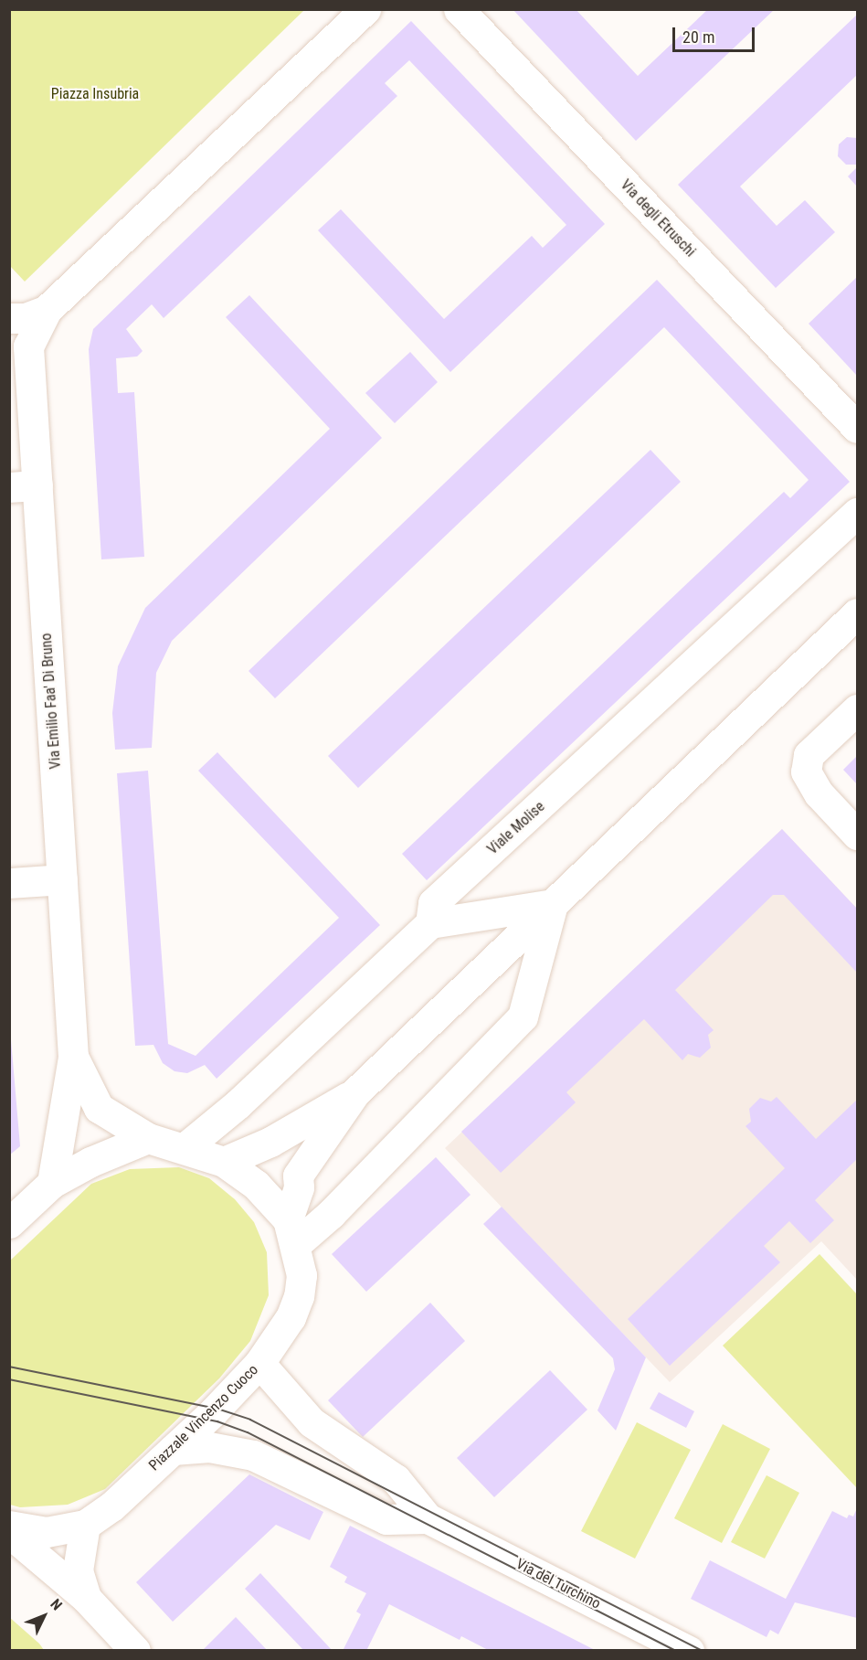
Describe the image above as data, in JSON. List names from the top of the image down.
{
  "streets": {
    "street": [
      "Via degli Etruschi",
      "Via Emilio Faa' Di Bruno",
      "Viale Molise",
      "Piazzale Vincenzo Cuoco",
      "Via del Turchino"
    ]
  },
  "crossings": [
    ["Piazzale Vincenzo Cuoco", "Via del Turchino"]
  ],
  "parks": ["Piazza Insubria"],
  "scale_bar": "20 m",
  "north": "top right"
}
